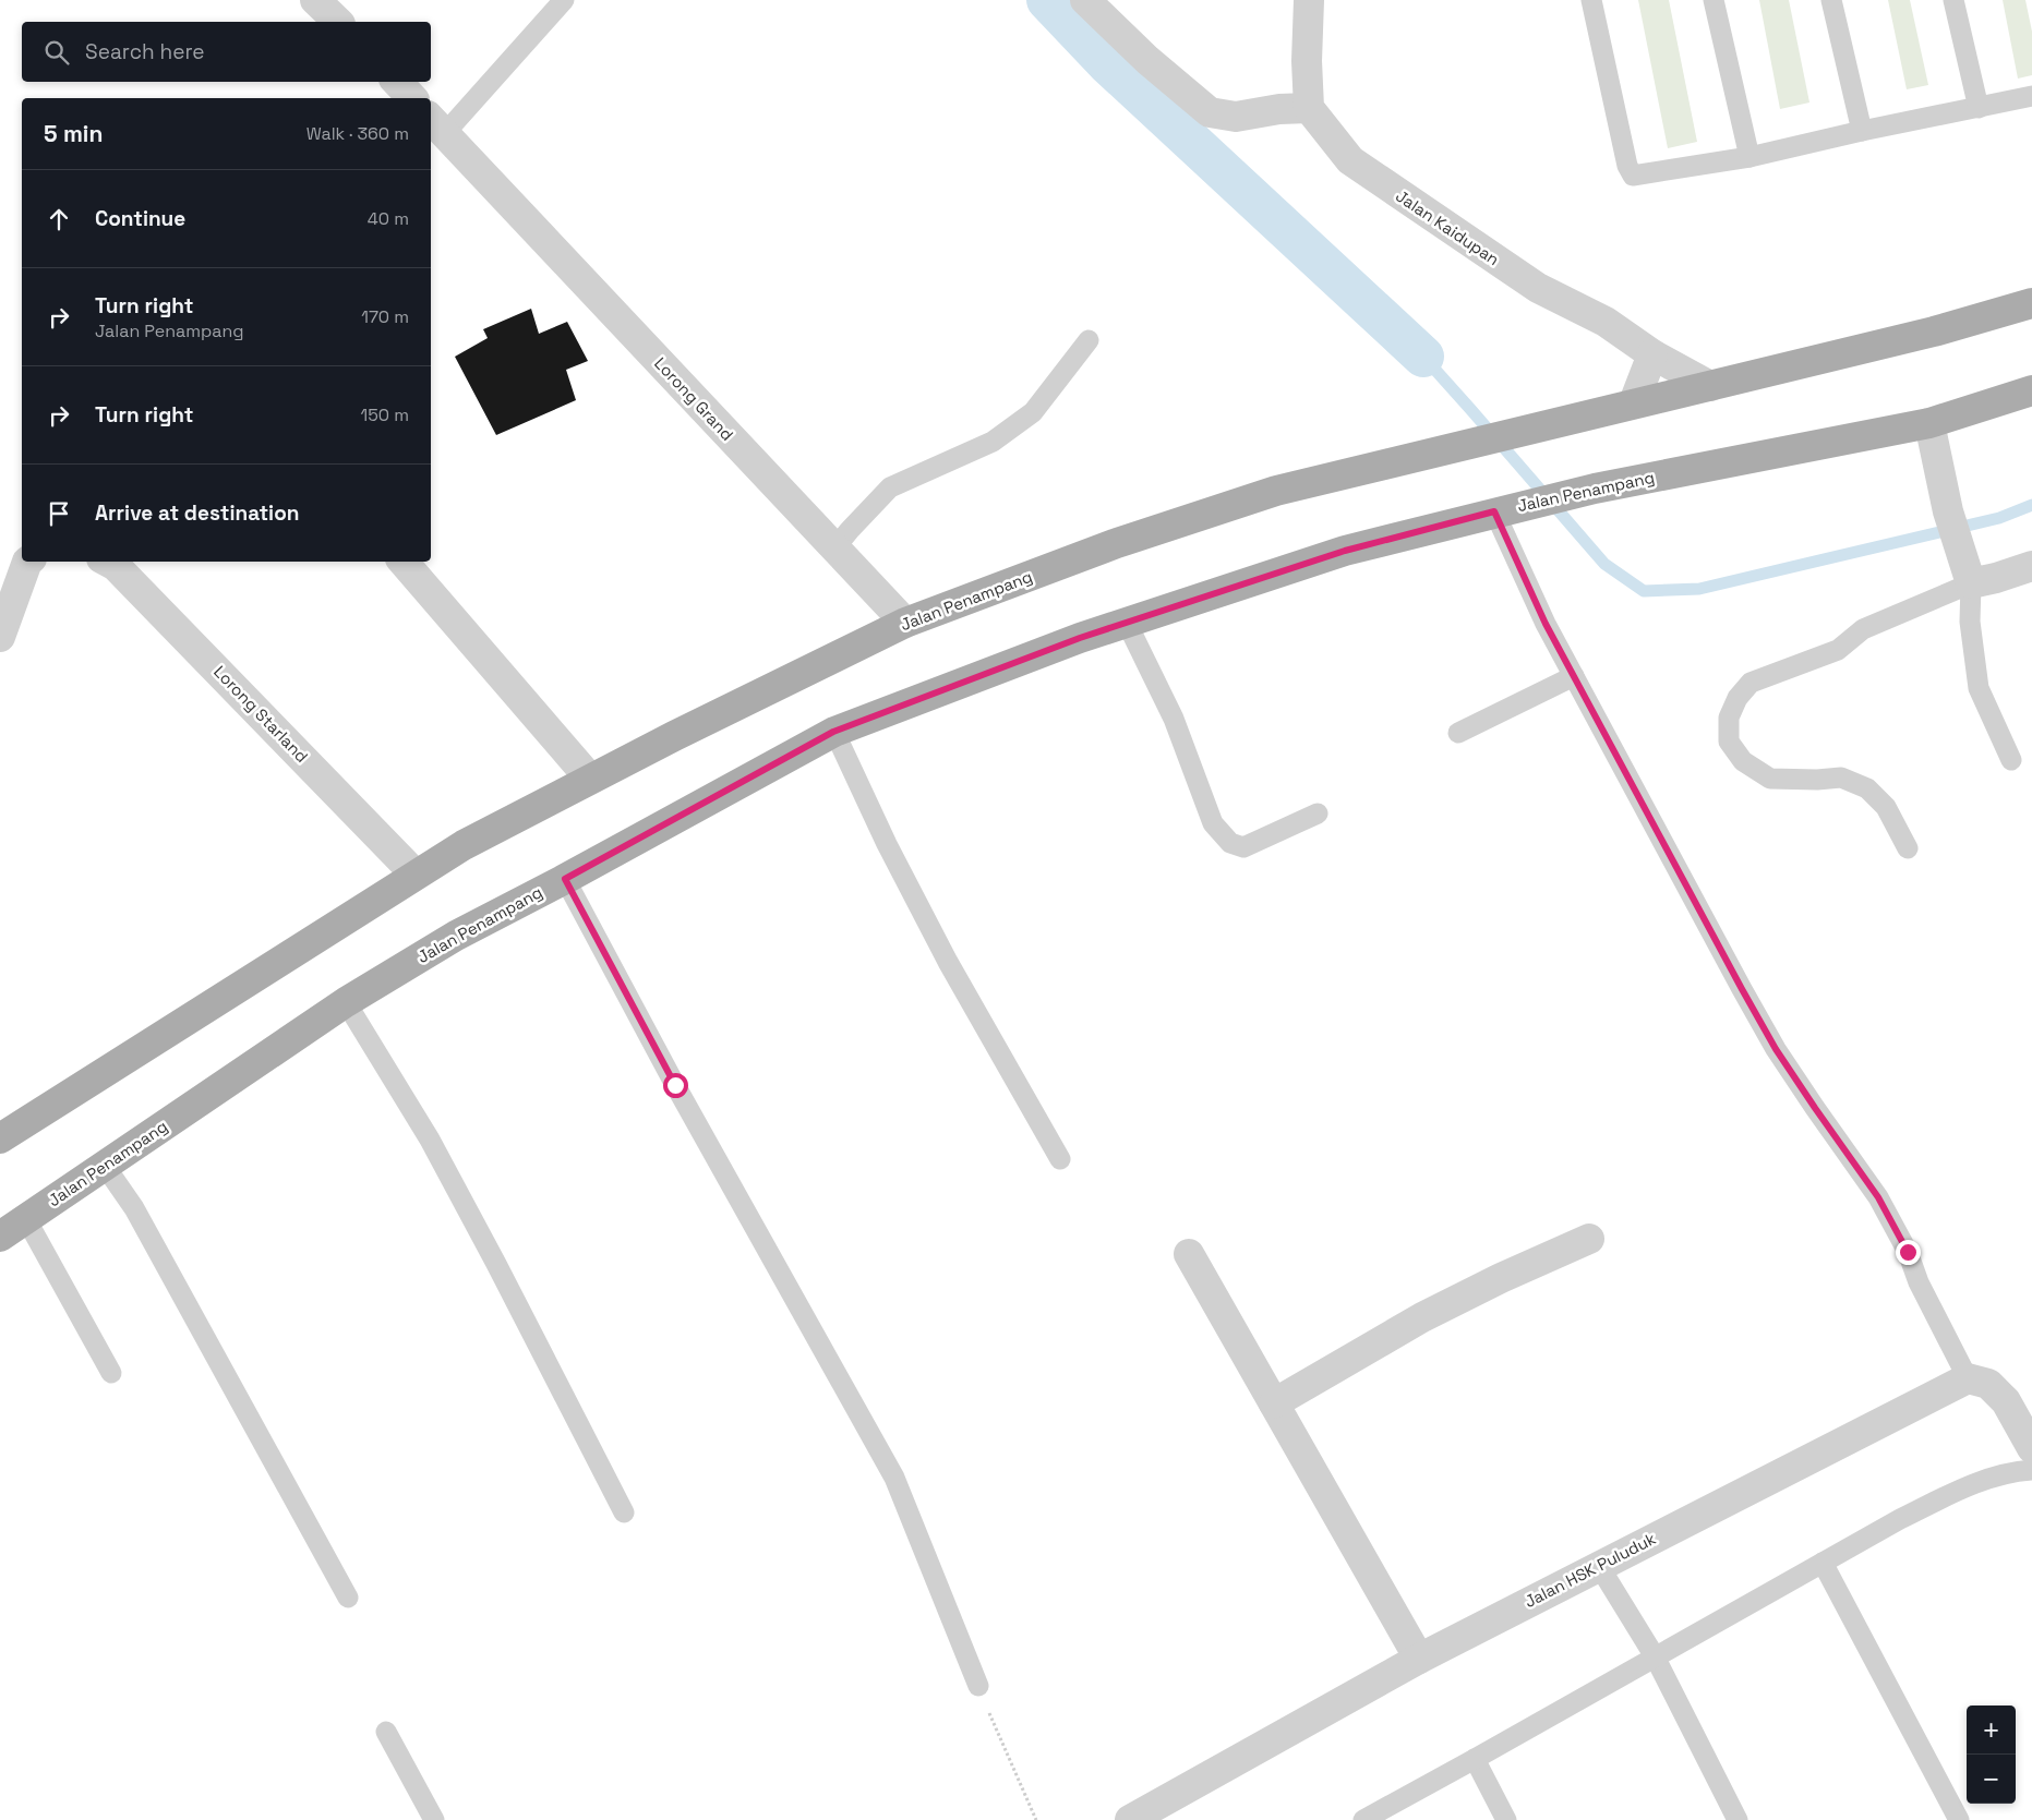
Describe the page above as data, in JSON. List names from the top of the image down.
{
  "streets": {
    "main road": ["Jalan Penampang"],
    "street": [
      "Jalan Kaidupan",
      "Lorong Grand",
      "Lorong Starland",
      "Jalan HSK Puluduk"
    ]
  },
  "crossings": [
    ["Jalan Kaidupan", "Jalan Penampang"],
    ["Lorong Grand", "Jalan Penampang"],
    ["Jalan Penampang", "Lorong Starland"]
  ],
  "page": {
    "search": "Search here",
    "heading": ["5 min", "Walk · 360 m"],
    "list": [
      ["Continue", "40 m"],
      ["Turn right", "Jalan Penampang", "170 m"],
      ["Turn right", "150 m"],
      "Arrive at destination"
    ],
    "map_buttons": ["+", "−"]
  }
}
